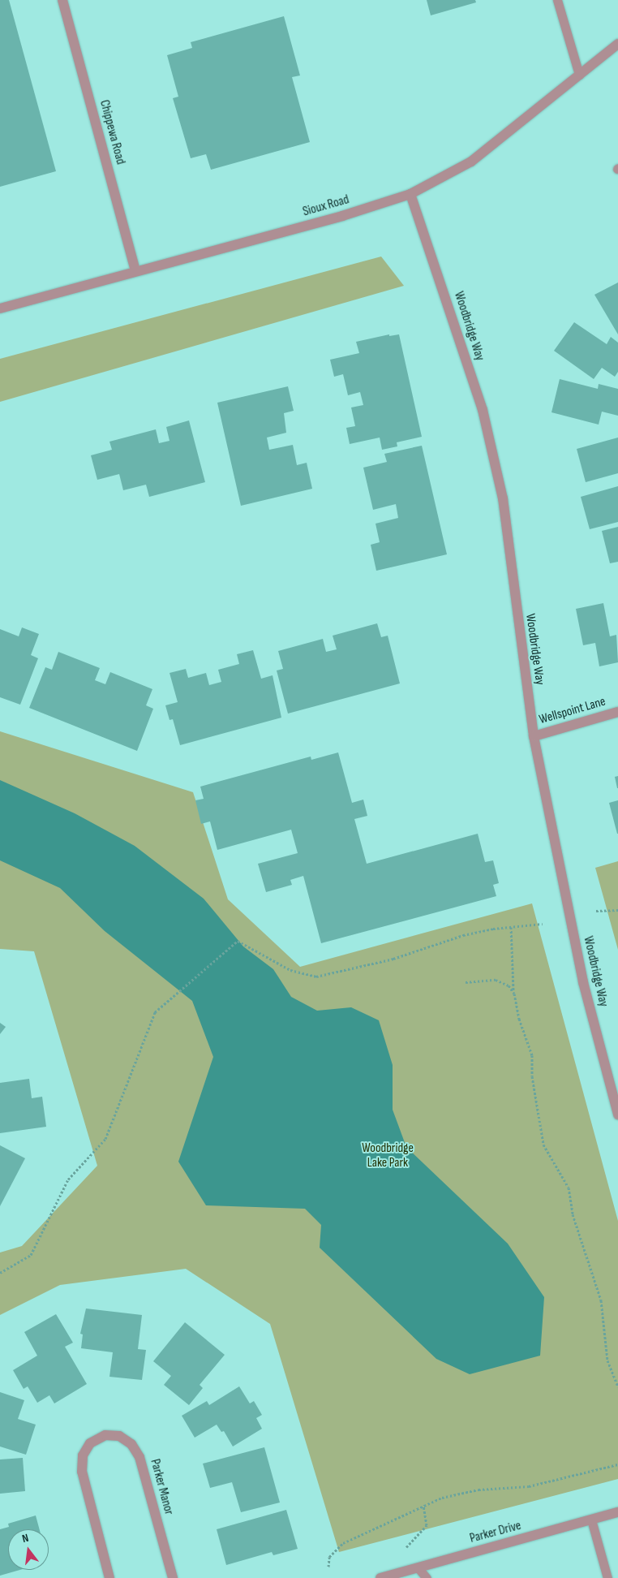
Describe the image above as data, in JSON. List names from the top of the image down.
{
  "streets": {
    "street": [
      "Chippewa Road",
      "Sioux Road",
      "Woodbridge Way",
      "Wellspoint Lane",
      "Parker Manor",
      "Parker Drive"
    ]
  },
  "crossings": [
    ["Chippewa Road", "Sioux Road"],
    ["Sioux Road", "Woodbridge Way"],
    ["Woodbridge Way", "Wellspoint Lane"]
  ],
  "parks": ["Woodbridge Lake Park"],
  "north": "top"
}
